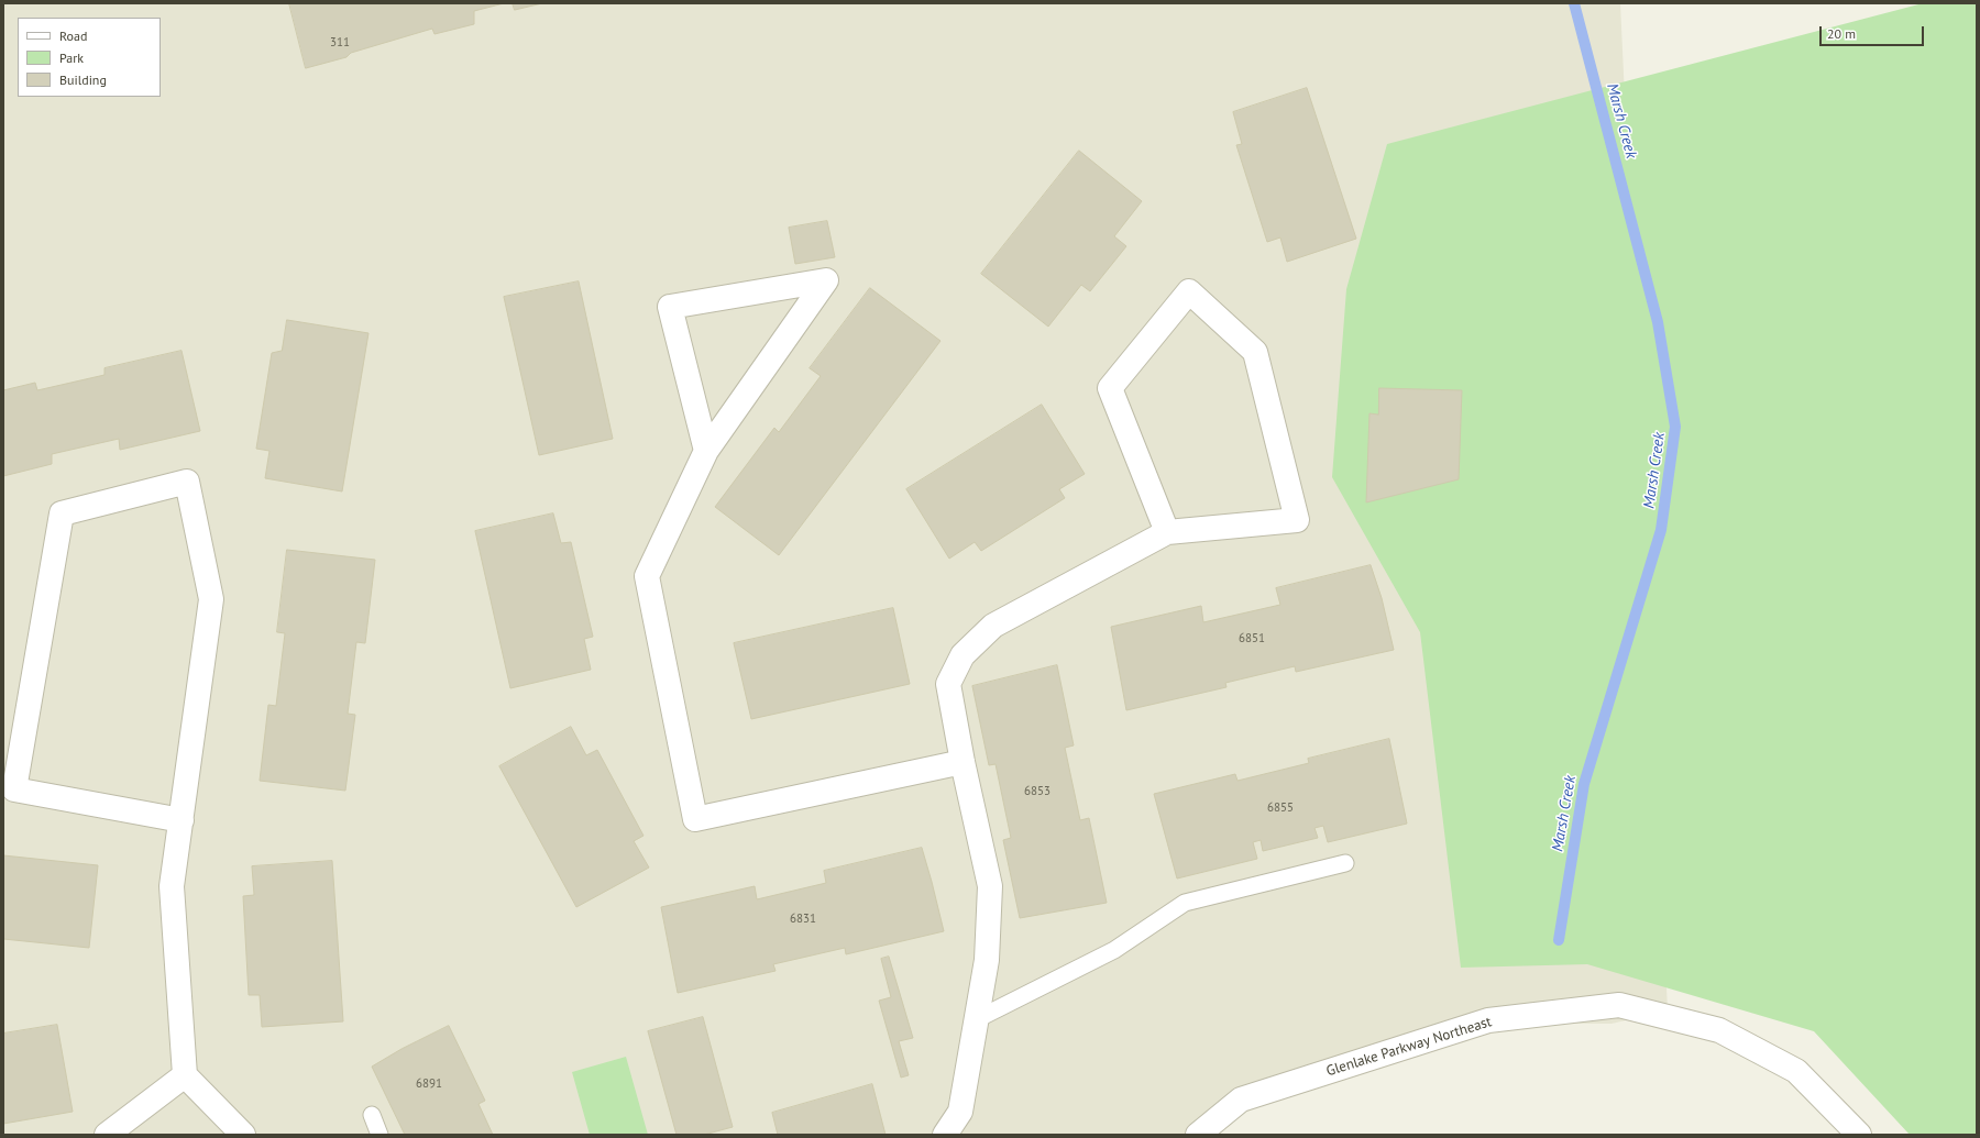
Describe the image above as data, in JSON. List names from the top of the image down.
{
  "streets": {
    "street": ["Glenlake Parkway Northeast"]
  },
  "water": ["Marsh Creek"],
  "house_numbers": [
    "311",
    "6851",
    "6853",
    "6855",
    "6831",
    "6891"
  ],
  "legend": ["Road", "Park", "Building"],
  "scale_bar": "20 m"
}
